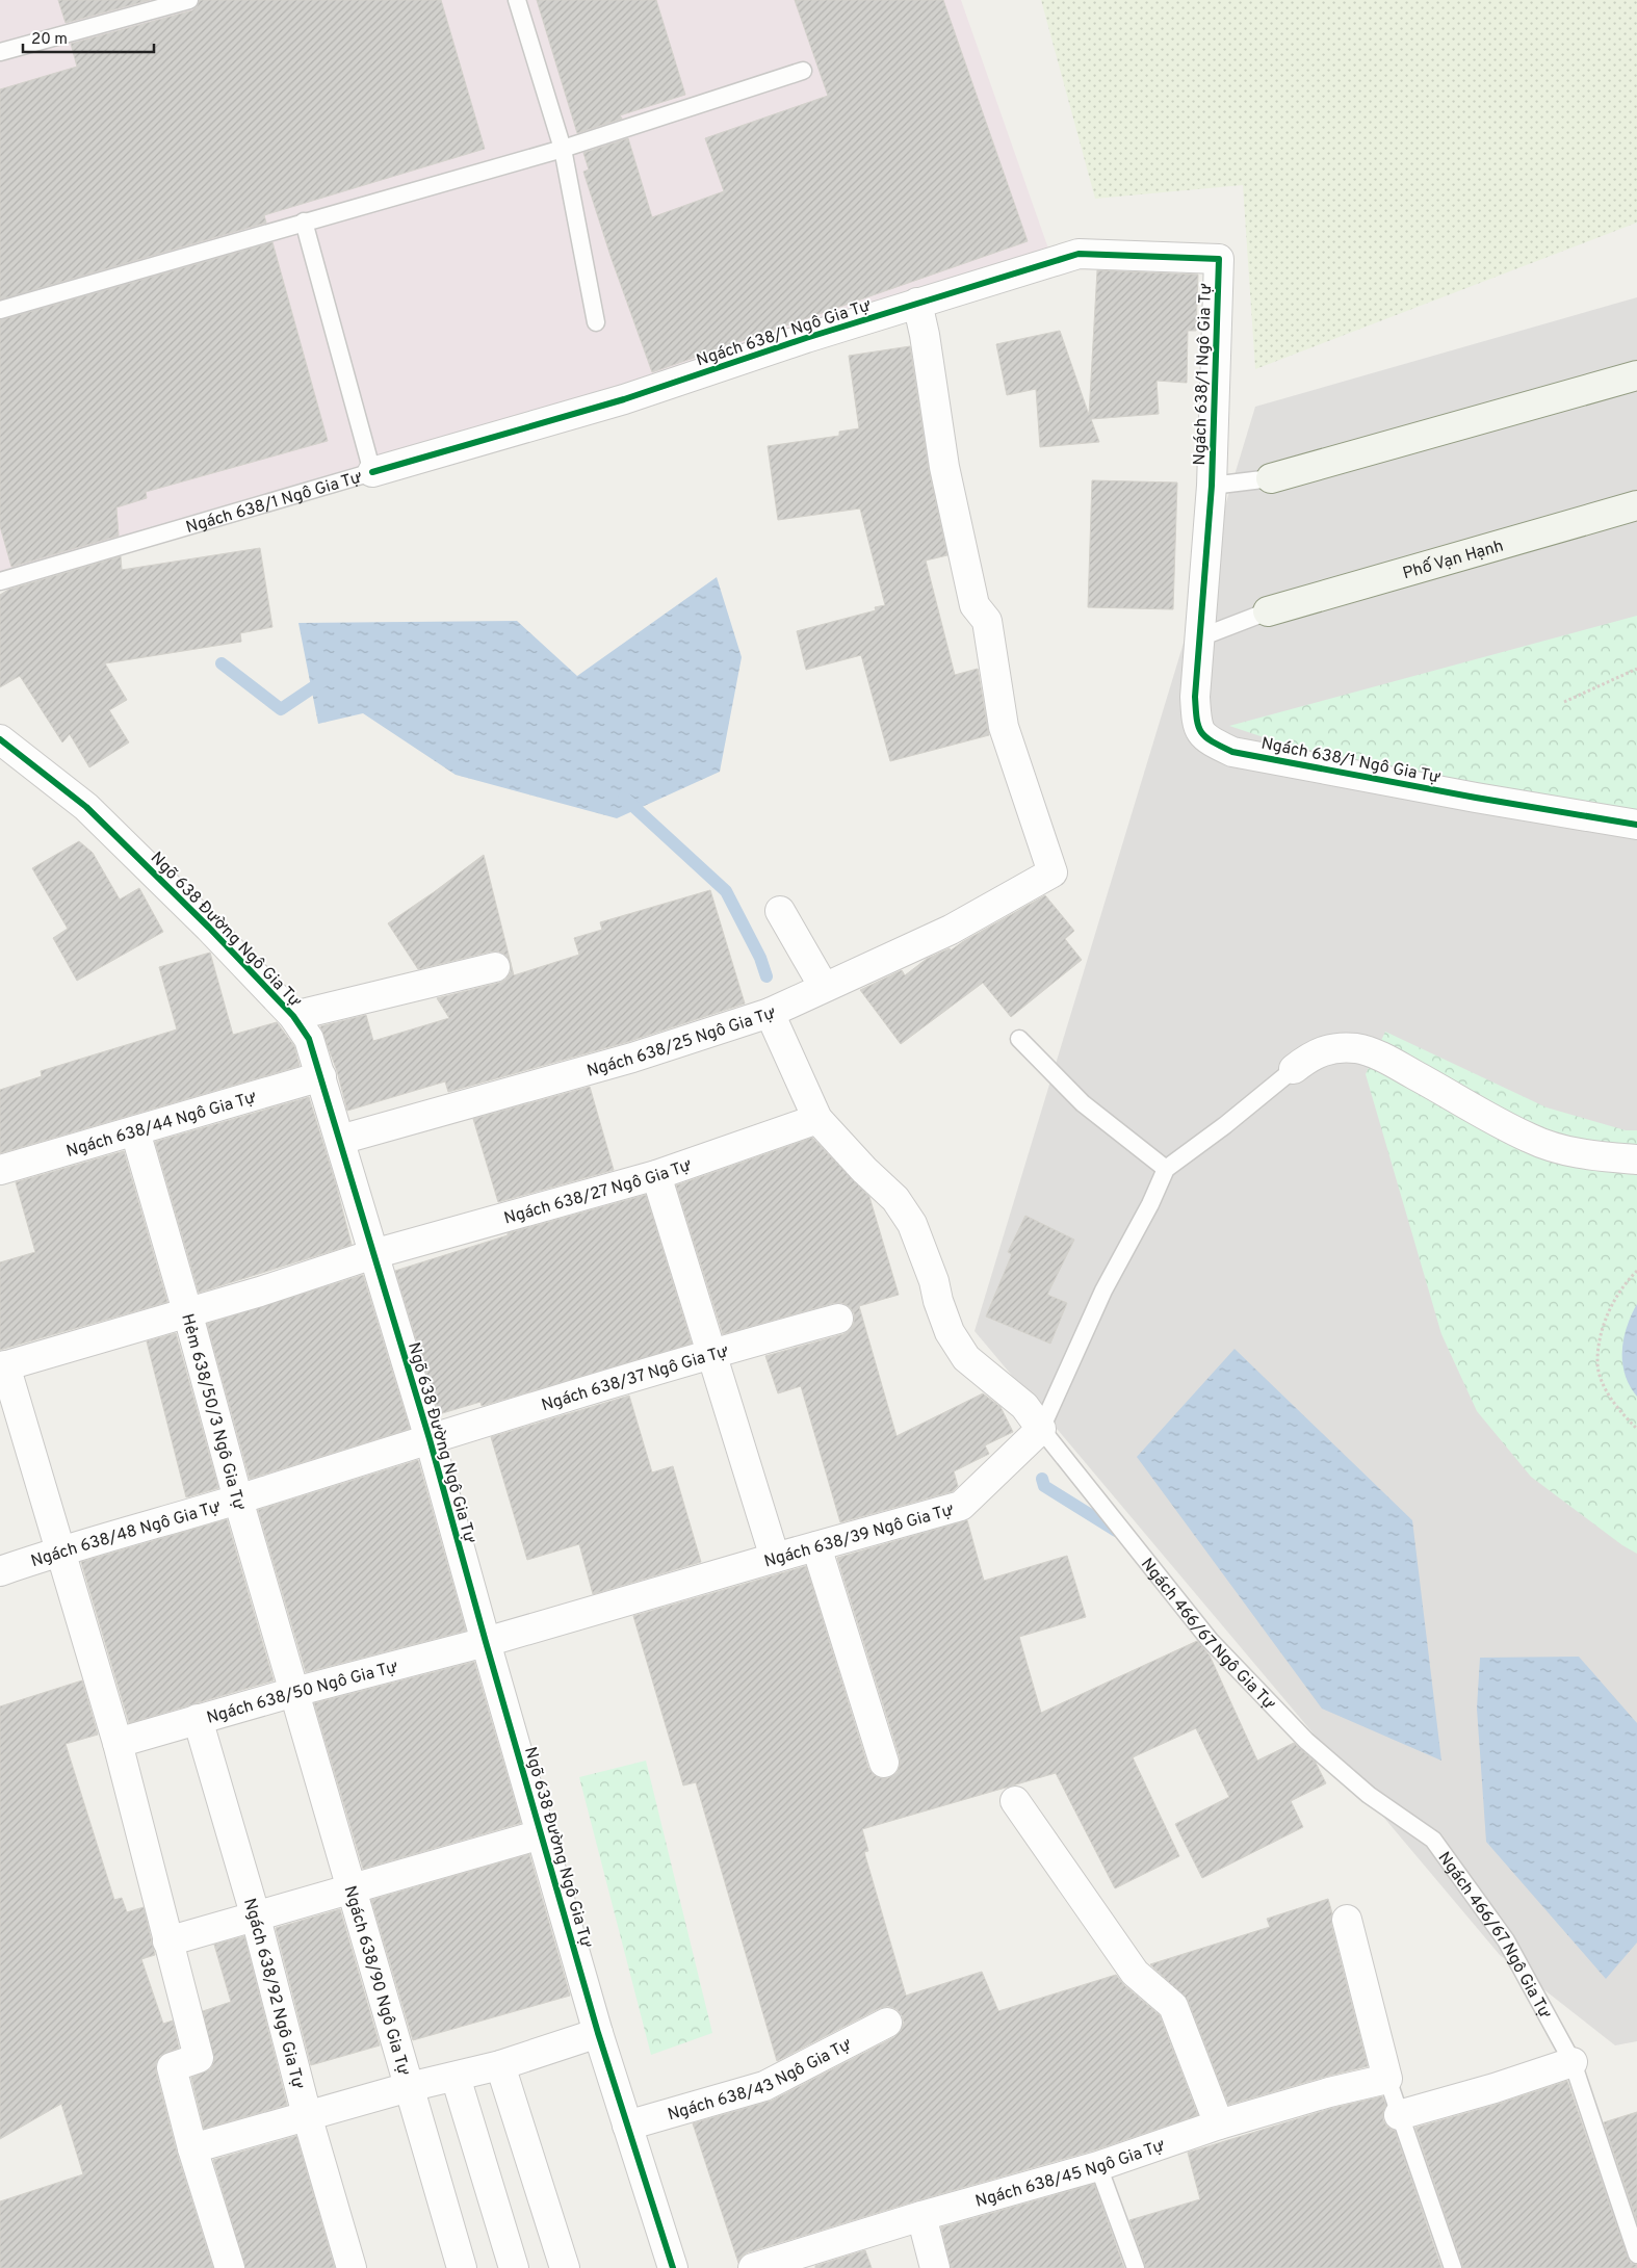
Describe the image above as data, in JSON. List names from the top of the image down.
{
  "streets": {
    "main road": ["Phố Vạn Hạnh"],
    "street": [
      "Ngách 638/1 Ngô Gia Tự",
      "Ngõ 638 Đường Ngô Gia Tự",
      "Ngách 638/25 Ngô Gia Tự",
      "Ngách 638/44 Ngô Gia Tự",
      "Ngách 638/27 Ngô Gia Tự",
      "Ngách 638/37 Ngô Gia Tự",
      "Hẻm 638/50/3 Ngô Gia Tự",
      "Ngách 638/48 Ngô Gia Tự",
      "Ngách 638/39 Ngô Gia Tự",
      "Ngách 466/67 Ngô Gia Tự",
      "Ngách 638/50 Ngô Gia Tự",
      "Ngách 638/90 Ngô Gia Tự",
      "Ngách 638/92 Ngô Gia Tự",
      "Ngách 638/43 Ngô Gia Tự",
      "Ngách 638/45 Ngô Gia Tự"
    ]
  },
  "crossings": [
    ["Ngách 638/1 Ngô Gia Tự", "Ngách 638/25 Ngô Gia Tự"],
    ["Ngõ 638 Đường Ngô Gia Tự", "Ngách 638/25 Ngô Gia Tự"],
    ["Ngõ 638 Đường Ngô Gia Tự", "Ngách 638/44 Ngô Gia Tự"],
    ["Ngõ 638 Đường Ngô Gia Tự", "Ngách 638/27 Ngô Gia Tự"],
    ["Ngõ 638 Đường Ngô Gia Tự", "Ngách 638/37 Ngô Gia Tự"],
    ["Ngõ 638 Đường Ngô Gia Tự", "Ngách 638/48 Ngô Gia Tự"],
    ["Ngõ 638 Đường Ngô Gia Tự", "Ngách 638/39 Ngô Gia Tự"],
    ["Ngõ 638 Đường Ngô Gia Tự", "Ngách 638/50 Ngô Gia Tự"],
    ["Ngõ 638 Đường Ngô Gia Tự", "Ngách 638/43 Ngô Gia Tự"],
    ["Ngách 638/25 Ngô Gia Tự", "Ngách 466/67 Ngô Gia Tự"],
    ["Ngách 638/44 Ngô Gia Tự", "Hẻm 638/50/3 Ngô Gia Tự"],
    ["Ngách 638/27 Ngô Gia Tự", "Hẻm 638/50/3 Ngô Gia Tự"],
    ["Ngách 638/27 Ngô Gia Tự", "Ngách 466/67 Ngô Gia Tự"],
    ["Ngách 638/37 Ngô Gia Tự", "Ngách 638/48 Ngô Gia Tự"],
    ["Hẻm 638/50/3 Ngô Gia Tự", "Ngách 638/48 Ngô Gia Tự"],
    ["Hẻm 638/50/3 Ngô Gia Tự", "Ngách 638/50 Ngô Gia Tự"],
    ["Hẻm 638/50/3 Ngô Gia Tự", "Ngách 638/90 Ngô Gia Tự"],
    ["Ngách 638/39 Ngô Gia Tự", "Ngách 466/67 Ngô Gia Tự"],
    ["Ngách 638/39 Ngô Gia Tự", "Ngách 638/50 Ngô Gia Tự"],
    ["Ngách 638/50 Ngô Gia Tự", "Ngách 638/90 Ngô Gia Tự"],
    ["Ngách 638/50 Ngô Gia Tự", "Ngách 638/92 Ngô Gia Tự"]
  ],
  "scale_bar": "20 m"
}
